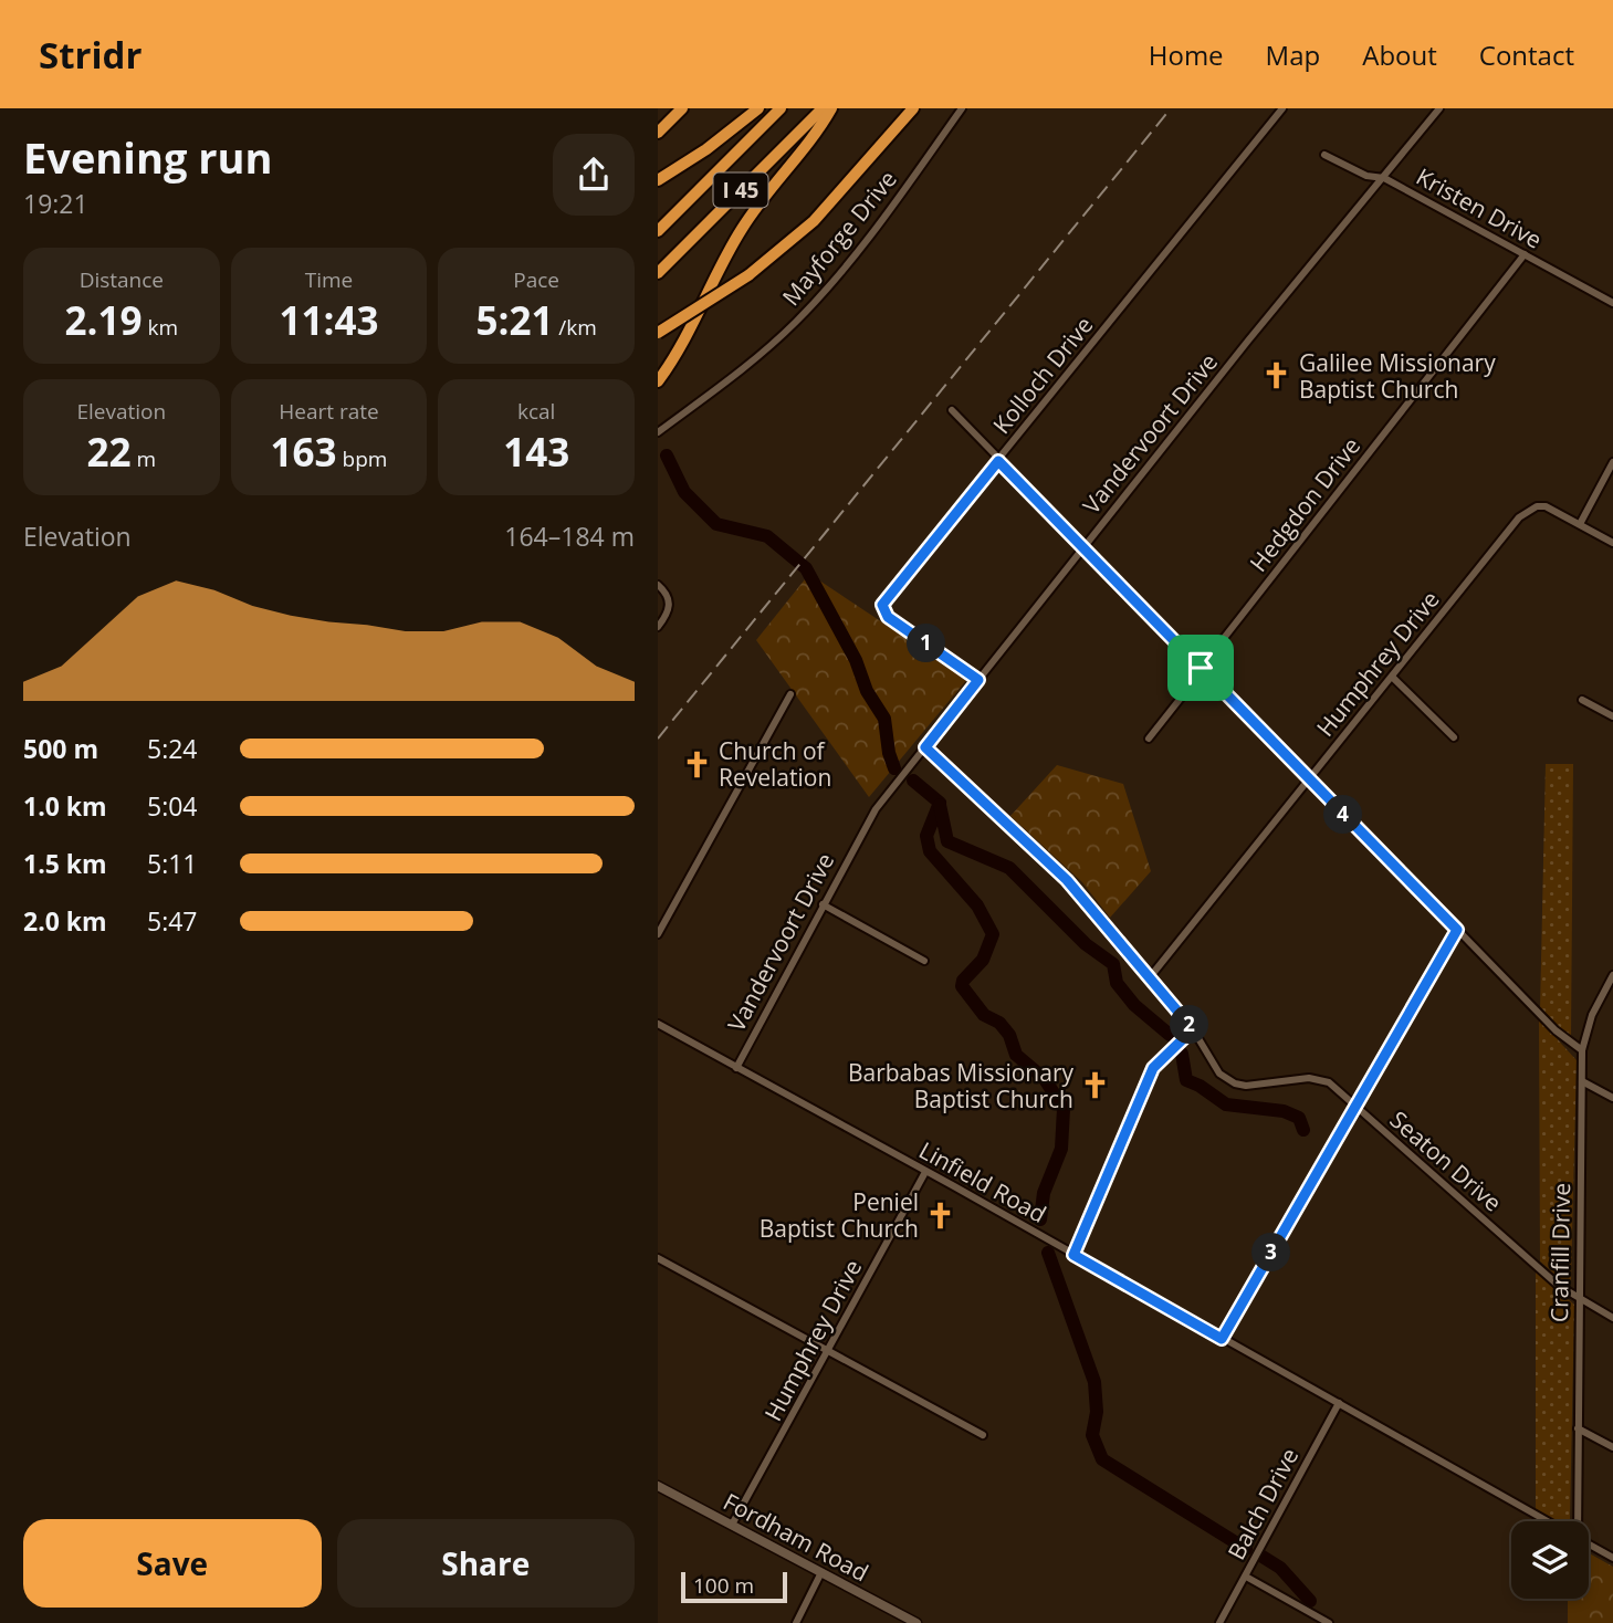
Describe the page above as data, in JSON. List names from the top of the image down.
{
  "streets": {
    "highway": ["I 45"],
    "street": [
      "Kristen Drive",
      "Mayforge Drive",
      "Kolloch Drive",
      "Vandervoort Drive",
      "Hedgdon Drive",
      "Humphrey Drive",
      "Seaton Drive",
      "Linfield Road",
      "Cranfill Drive",
      "Balch Drive",
      "Fordham Road"
    ]
  },
  "crossings": [
    ["Kristen Drive", "Vandervoort Drive"],
    ["Kristen Drive", "Hedgdon Drive"],
    ["Kolloch Drive", "Vandervoort Drive"],
    ["Vandervoort Drive", "Seaton Drive"],
    ["Vandervoort Drive", "Linfield Road"],
    ["Humphrey Drive", "Seaton Drive"],
    ["Humphrey Drive", "Linfield Road"],
    ["Humphrey Drive", "Fordham Road"],
    ["Seaton Drive", "Cranfill Drive"],
    ["Linfield Road", "Balch Drive"]
  ],
  "places": {
    "church": [
      "Galilee Missionary Baptist Church",
      "Church of Revelation",
      "Barbabas Missionary Baptist Church",
      "Peniel Baptist Church"
    ]
  },
  "scale_bar": "100 m",
  "page": {
    "header": "Stridr",
    "nav": [
      "Home",
      "Map",
      "About",
      "Contact"
    ],
    "heading": ["Evening run", "19:21"],
    "stats": [
      ["Distance", "2.19 km"],
      ["Time", "11:43"],
      ["Pace", "5:21 /km"],
      ["Elevation", "22 m"],
      ["Heart rate", "163 bpm"],
      ["kcal", "143"]
    ],
    "chart": ["Elevation", "164–184 m"],
    "pins": [
      "1",
      "4",
      "2",
      "3"
    ],
    "list": [
      {
        "name": "500 m",
        "note": "5:24"
      },
      {
        "name": "1.0 km",
        "note": "5:04"
      },
      {
        "name": "1.5 km",
        "note": "5:11"
      },
      {
        "name": "2.0 km",
        "note": "5:47"
      }
    ],
    "buttons": ["Save", "Share"],
    "scale": "100 m"
  }
}
